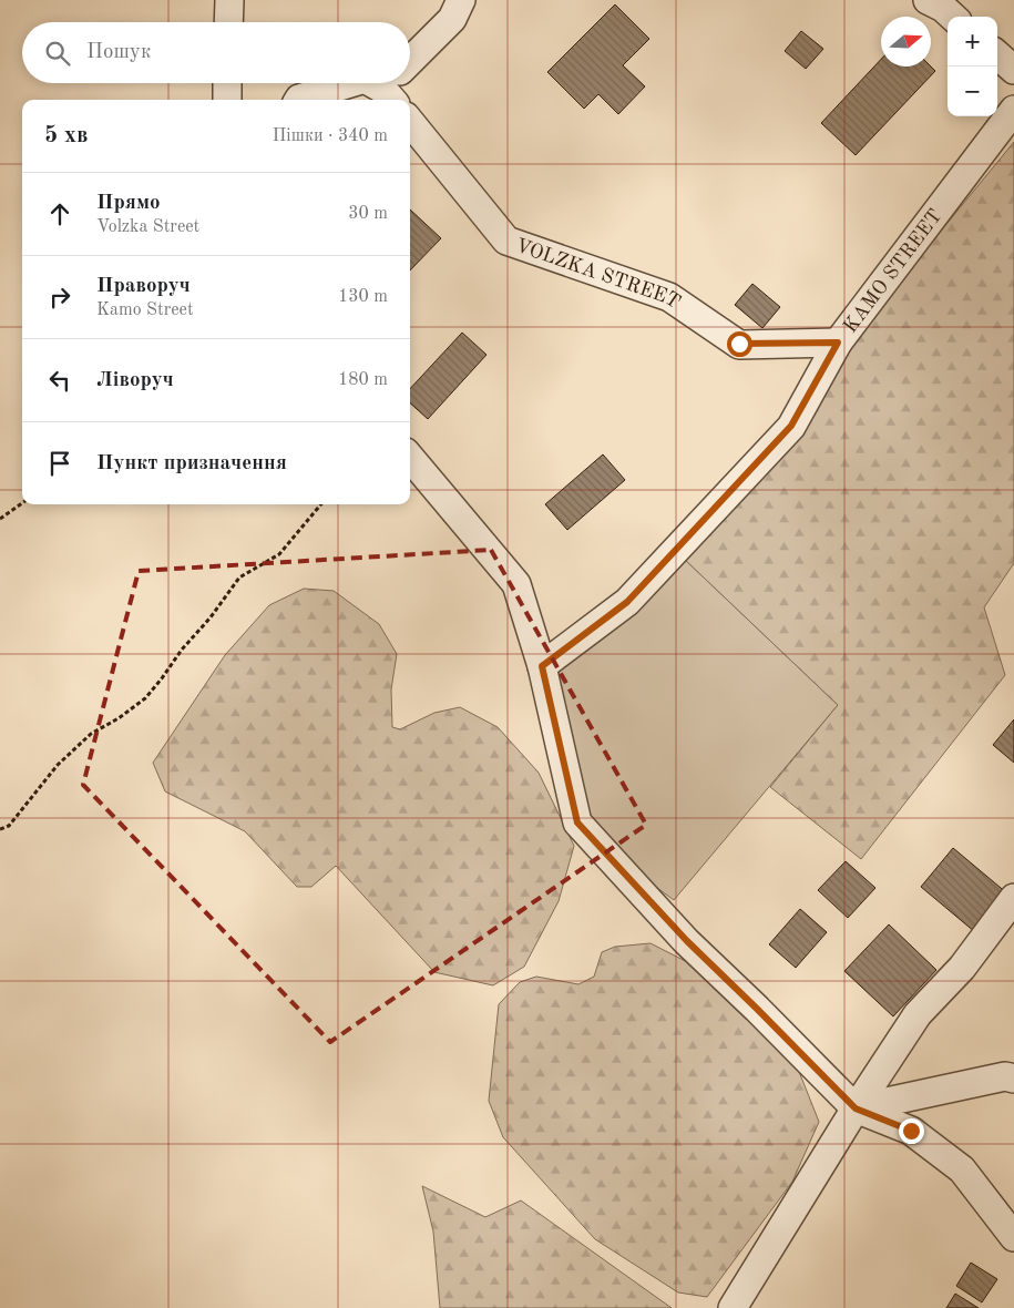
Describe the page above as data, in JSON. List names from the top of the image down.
{
  "streets": {
    "street": ["KAMO STREET", "VOLZKA STREET"]
  },
  "crossings": [
    ["KAMO STREET", "VOLZKA STREET"]
  ],
  "north": "right",
  "page": {
    "map_buttons": ["+", "−"],
    "search": "Пошук",
    "heading": ["5 хв", "Пішки · 340 m"],
    "list": [
      ["Прямо", "Volzka Street", "30 m"],
      ["Праворуч", "Kamo Street", "130 m"],
      ["Ліворуч", "180 m"],
      "Пункт призначення"
    ]
  }
}
